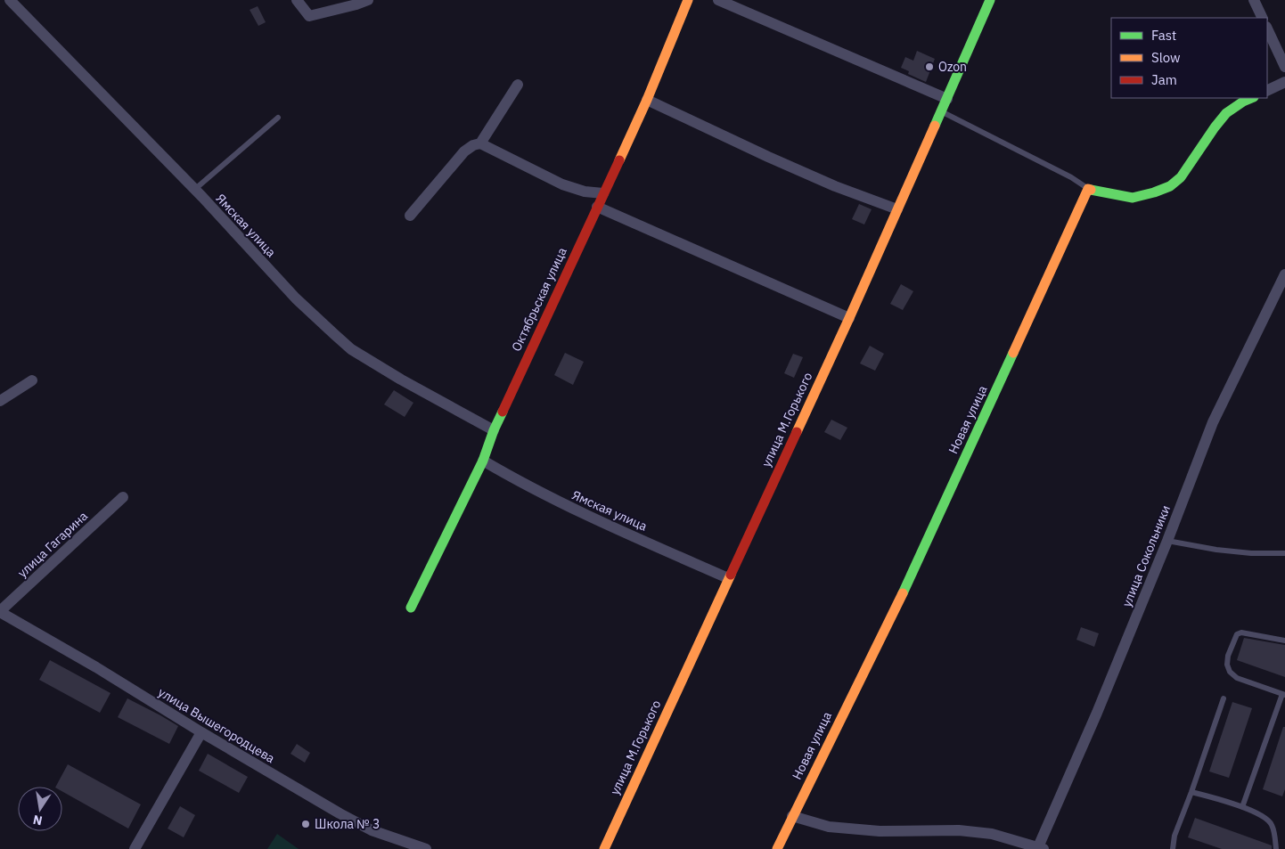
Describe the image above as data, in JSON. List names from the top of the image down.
{
  "streets": {
    "street": [
      "Ямская улица",
      "Октябрьская улица",
      "улица М.Горького",
      "Новая улица",
      "улица Гагарина",
      "улица Сокольники",
      "улица Вышегородцева"
    ]
  },
  "crossings": [
    ["Ямская улица", "Октябрьская улица"],
    ["Ямская улица", "улица М.Горького"],
    ["улица Гагарина", "улица Вышегородцева"]
  ],
  "places": ["Ozon", "Школа № 3"],
  "legend": ["Fast", "Slow", "Jam"],
  "north": "bottom"
}
